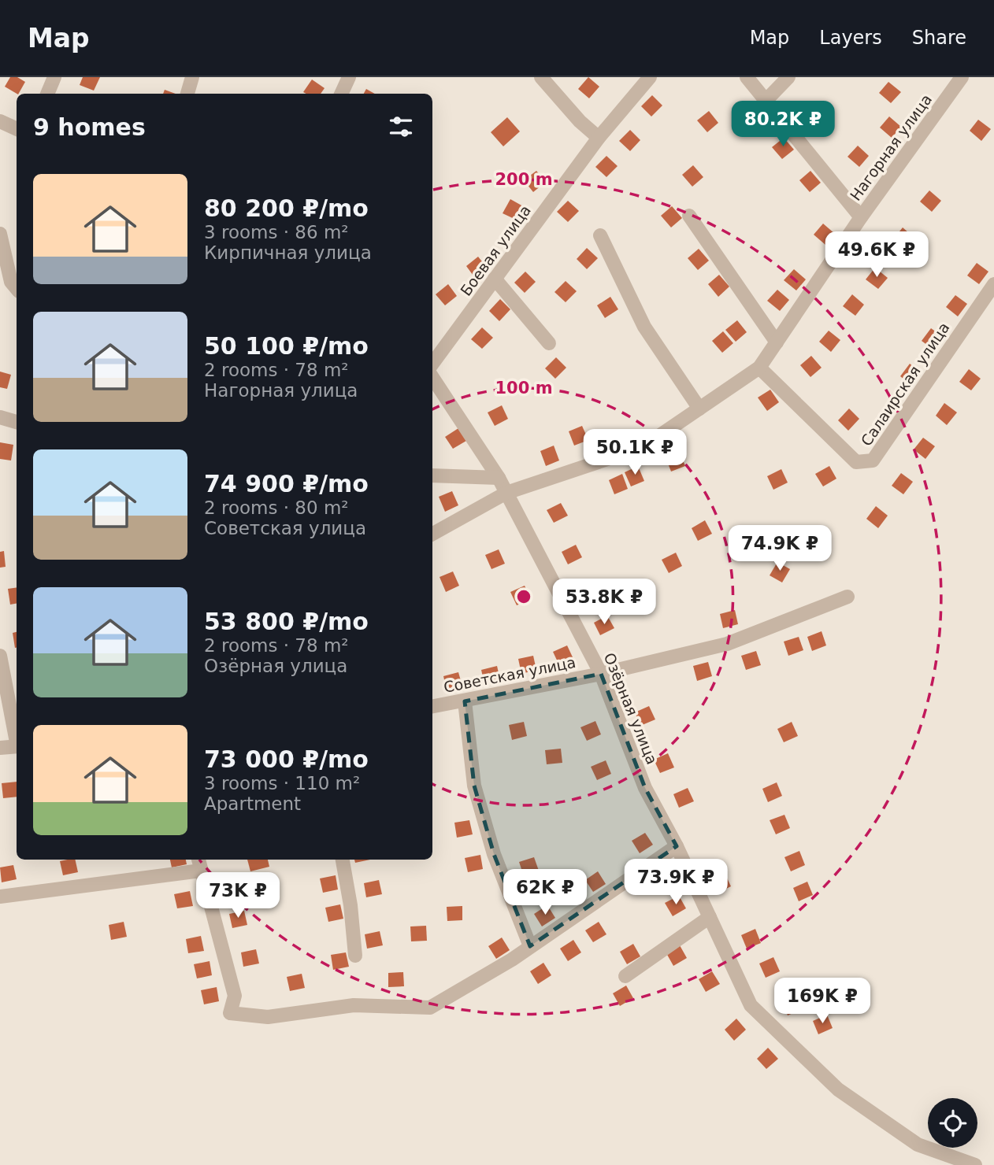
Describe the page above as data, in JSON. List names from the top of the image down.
{
  "streets": {
    "street": [
      "Нагорная улица",
      "Боевая улица",
      "Салаирская улица",
      "Советская улица",
      "Озёрная улица"
    ]
  },
  "crossings": [
    ["Нагорная улица", "Салаирская улица"],
    ["Нагорная улица", "Озёрная улица"],
    ["Советская улица", "Озёрная улица"]
  ],
  "page": {
    "header": "Map",
    "nav": ["Map", "Layers", "Share"],
    "heading": "9 homes",
    "price": [
      "80.2K ₽",
      "49.6K ₽",
      "50.1K ₽",
      "74.9K ₽",
      "53.8K ₽",
      "73.9K ₽",
      "62K ₽",
      "73K ₽",
      "169K ₽"
    ],
    "list": [
      {
        "name": "80 200 ₽/mo",
        "note": "3 rooms · 86 m² · Кирпичная улица"
      },
      {
        "name": "50 100 ₽/mo",
        "note": "2 rooms · 78 m² · Нагорная улица"
      },
      {
        "name": "74 900 ₽/mo",
        "note": "2 rooms · 80 m² · Советская улица"
      },
      {
        "name": "53 800 ₽/mo",
        "note": "2 rooms · 78 m² · Озёрная улица"
      },
      {
        "name": "73 000 ₽/mo",
        "note": "3 rooms · 110 m² · Apartment"
      }
    ]
  },
  "rings": ["200 m", "100 m"]
}
